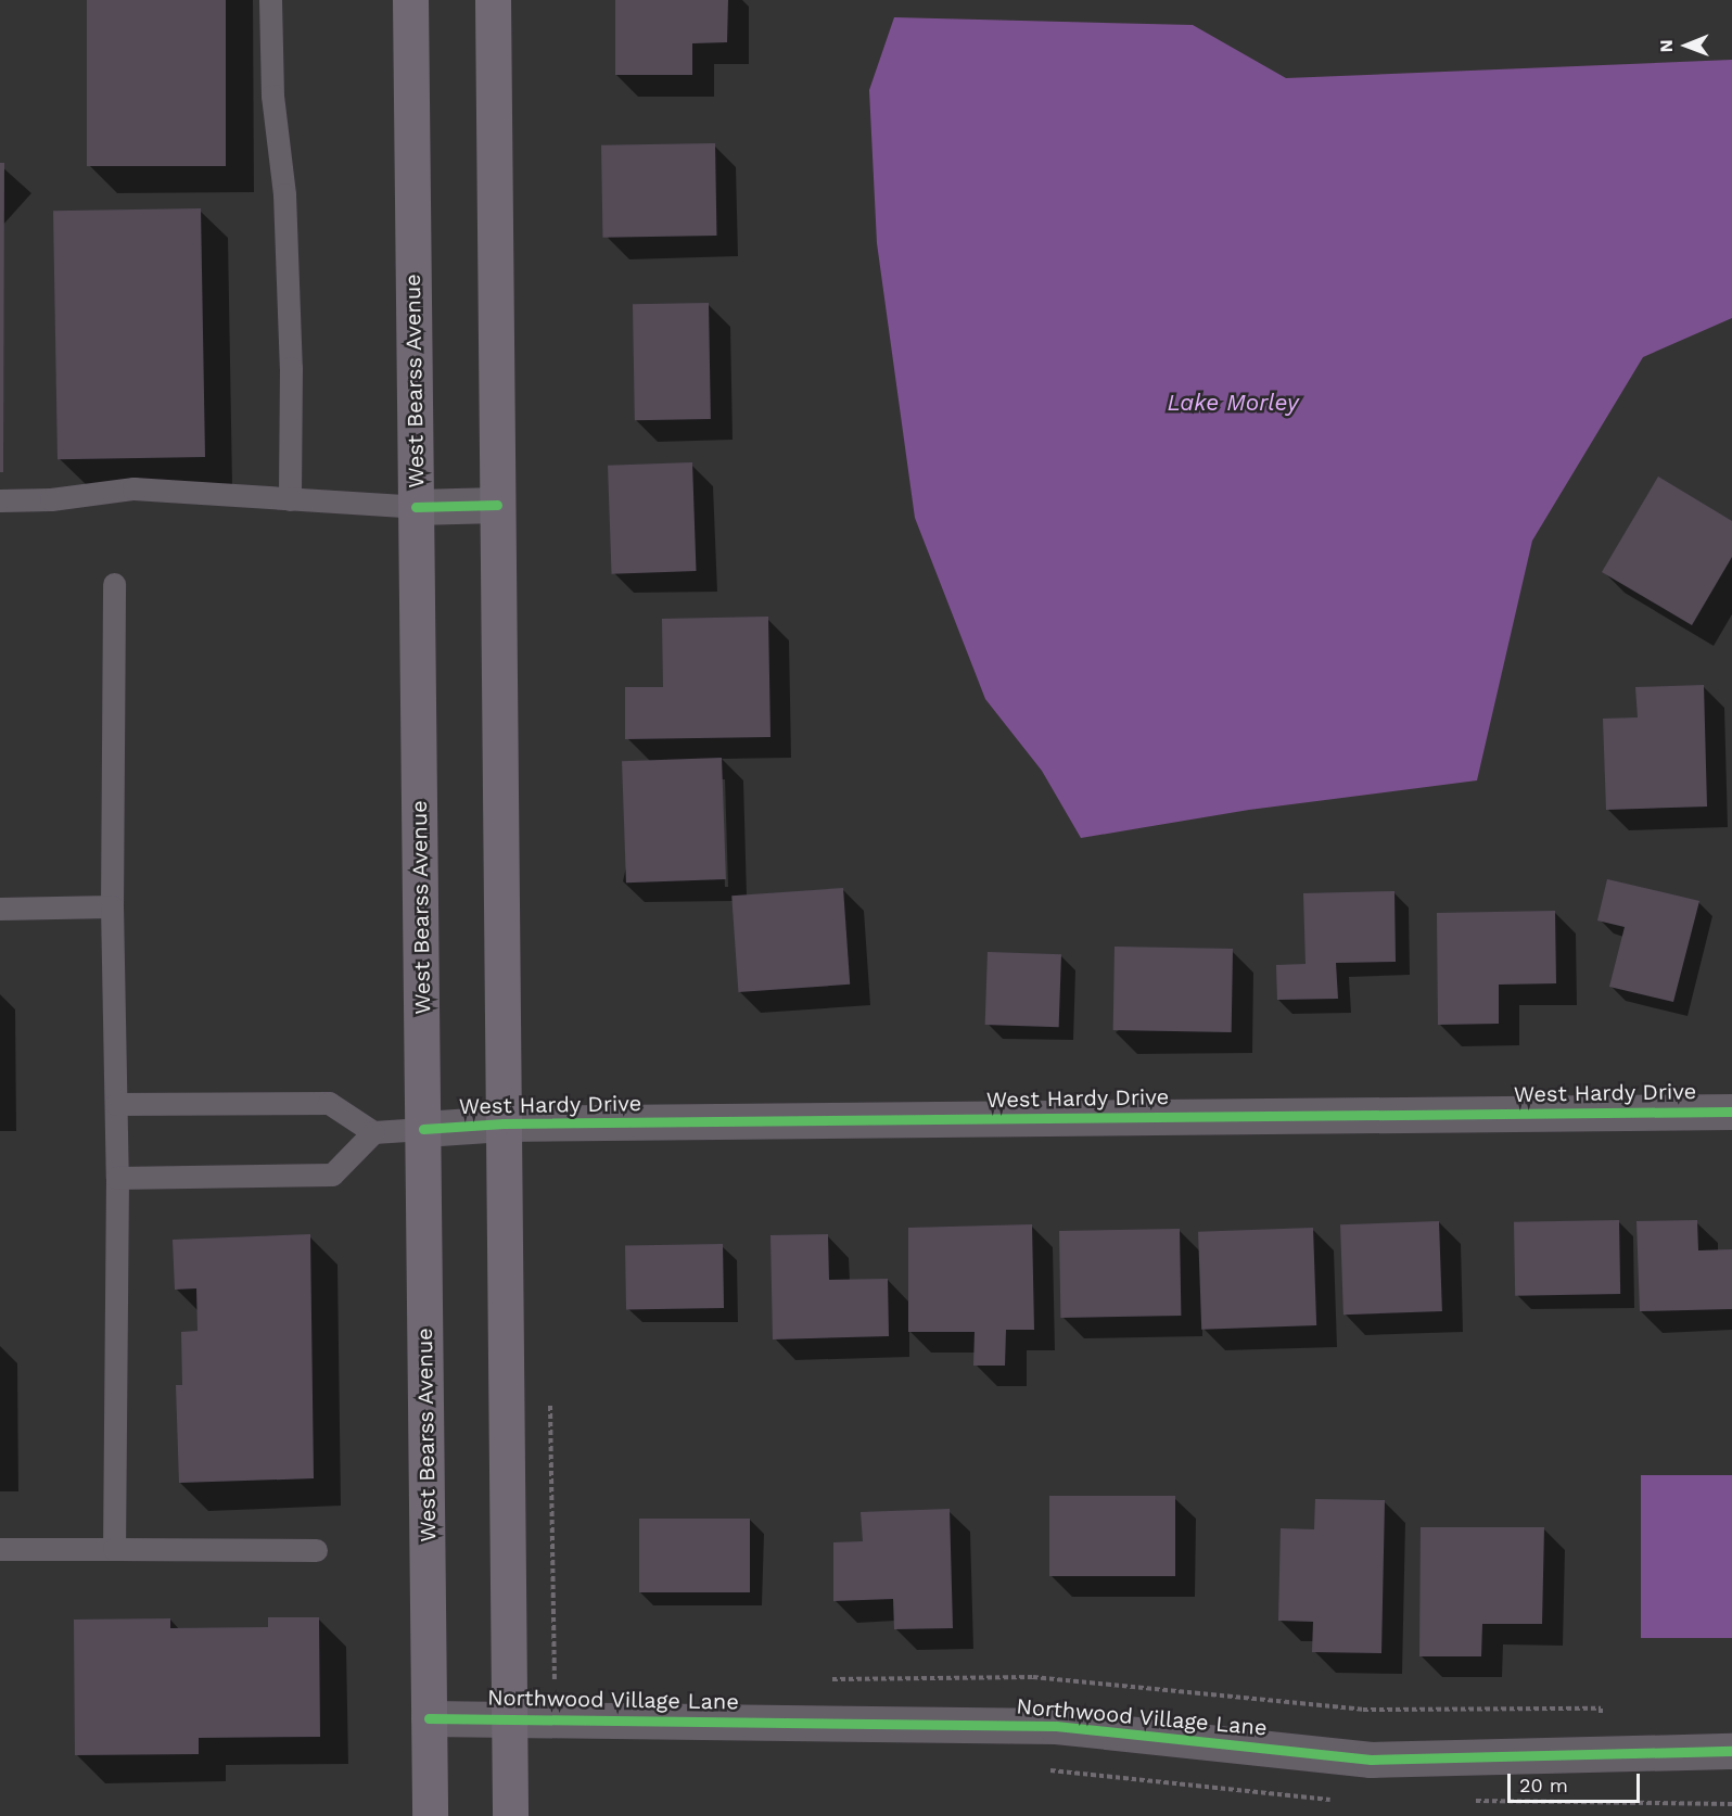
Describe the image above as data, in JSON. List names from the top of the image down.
{
  "streets": {
    "main road": ["West Bearss Avenue"],
    "street": ["West Hardy Drive", "Northwood Village Lane"]
  },
  "crossings": [
    ["West Bearss Avenue", "West Hardy Drive"],
    ["West Bearss Avenue", "Northwood Village Lane"]
  ],
  "water": ["Lake Morley"],
  "scale_bar": "20 m",
  "north": "left"
}
